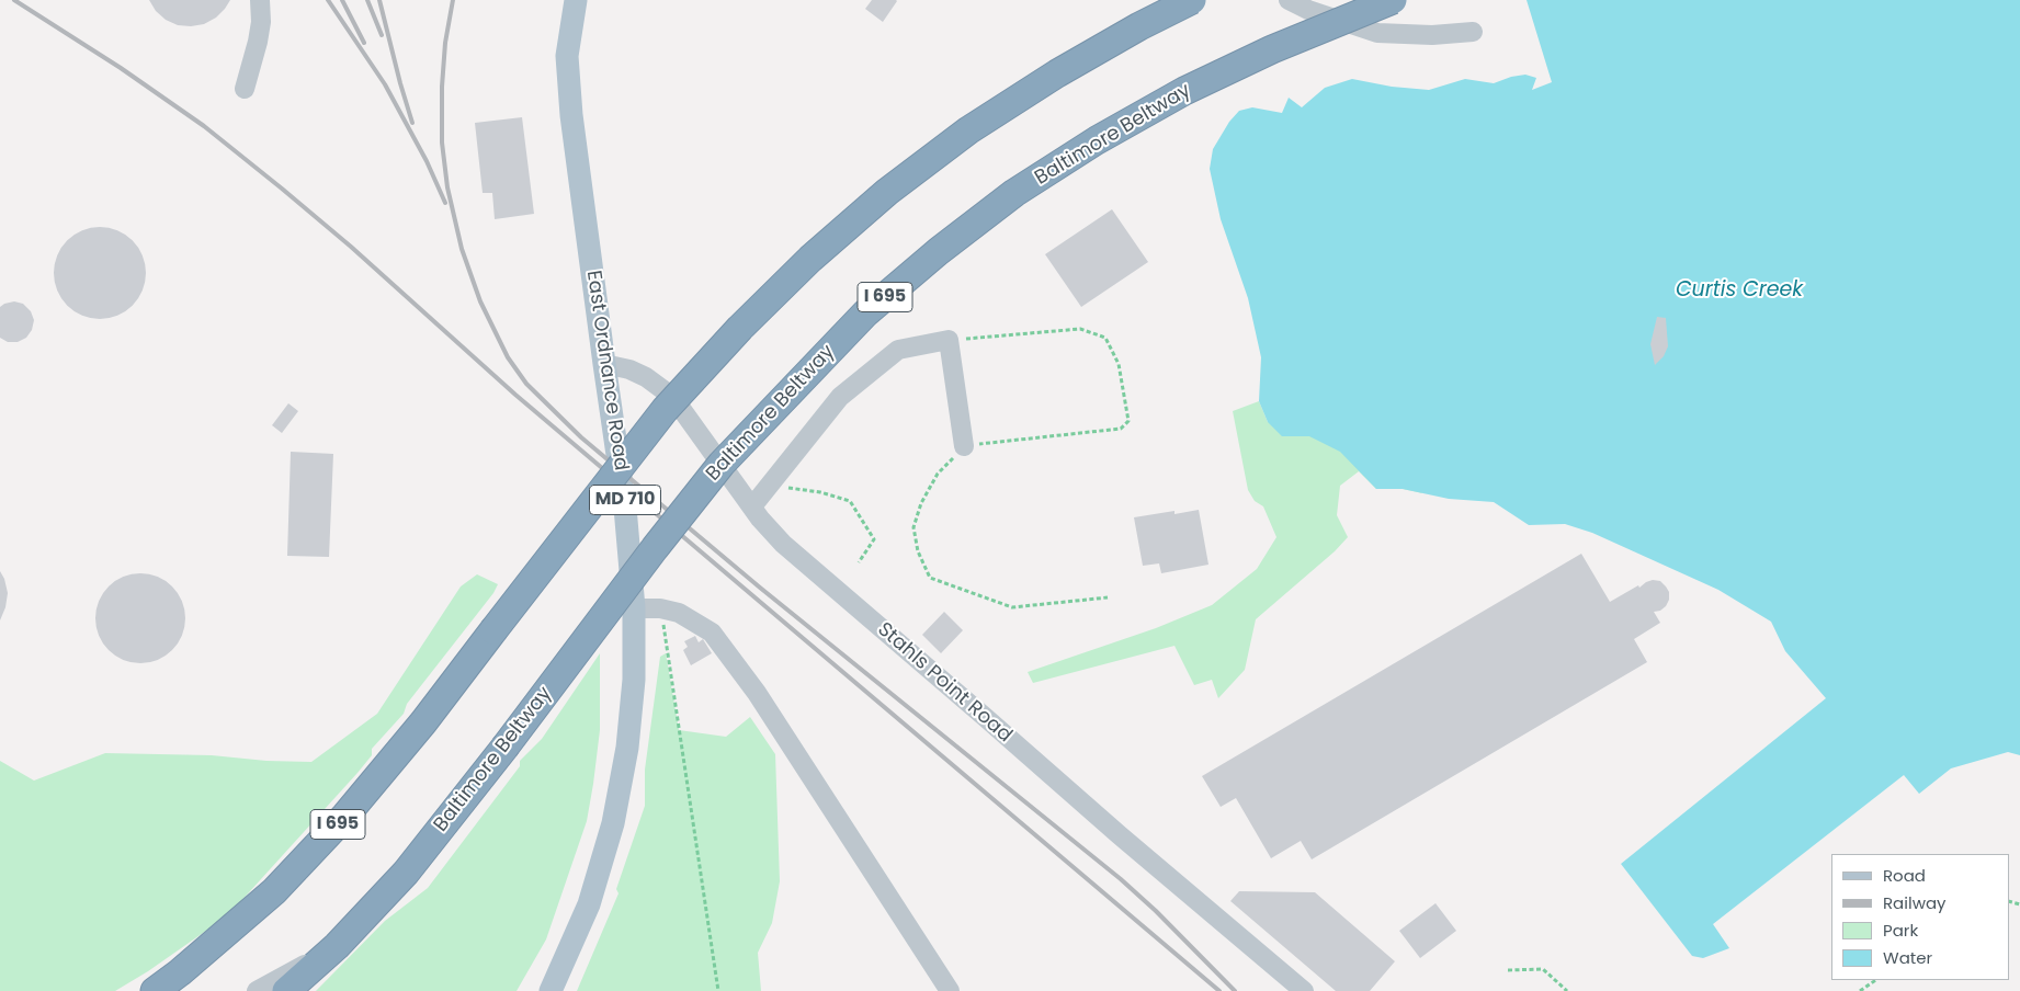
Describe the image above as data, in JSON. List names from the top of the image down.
{
  "streets": {
    "highway": ["Baltimore Beltway", "I 695"],
    "main road": ["East Ordnance Road", "MD 710"],
    "street": ["Stahls Point Road"]
  },
  "crossings": [
    ["East Ordnance Road", "Stahls Point Road"]
  ],
  "water": ["Curtis Creek"],
  "legend": [
    "Road",
    "Railway",
    "Park",
    "Water"
  ]
}
